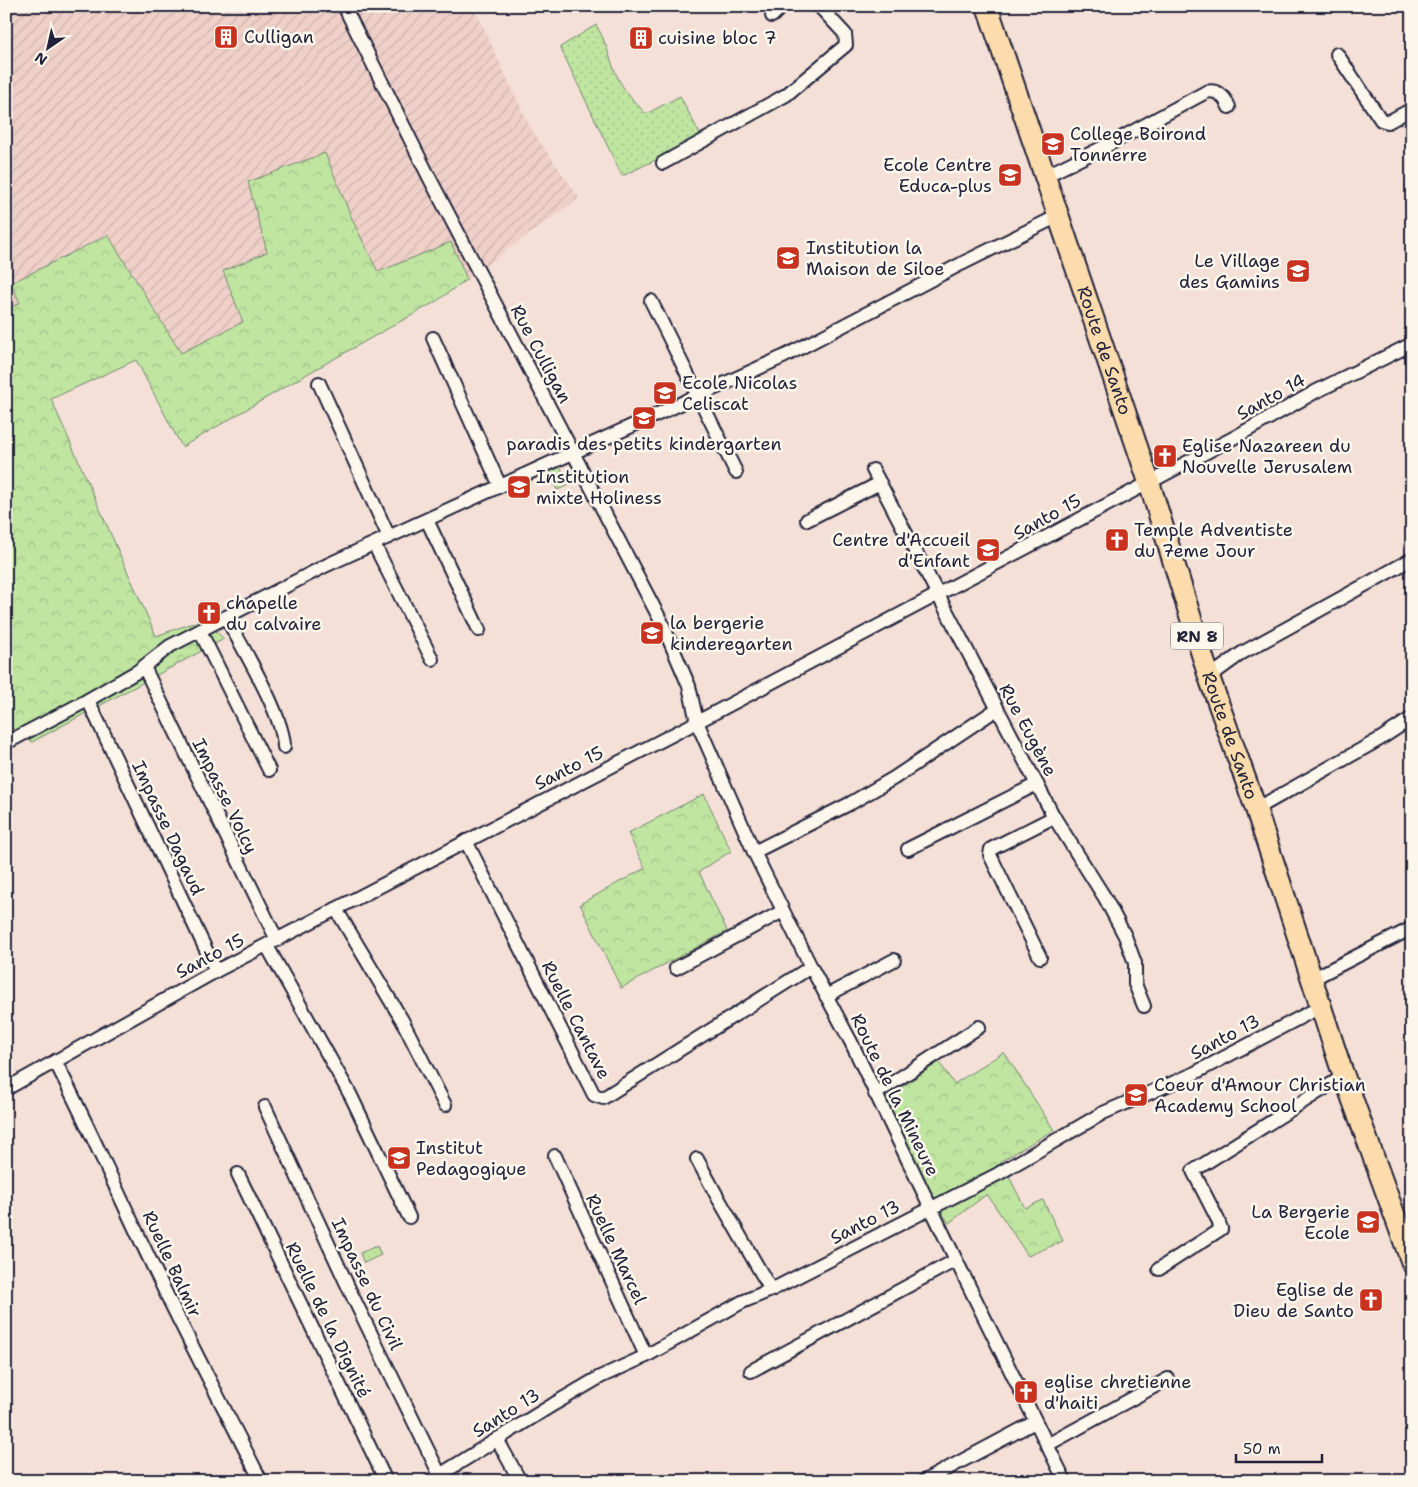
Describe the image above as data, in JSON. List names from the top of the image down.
{
  "streets": {
    "main road": ["Route de Santo", "RN 8"],
    "street": [
      "Rue Culligan",
      "Santo 14",
      "Santo 15",
      "Rue Eugène",
      "Impasse Volcy",
      "Impasse Dagaud",
      "Ruelle Cantave",
      "Santo 13",
      "Route de la Mineure",
      "Ruelle Marcel",
      "Ruelle Balmir",
      "Impasse du Civil",
      "Ruelle de la Dignité"
    ]
  },
  "crossings": [
    ["Route de Santo", "Santo 14"],
    ["Route de Santo", "Santo 15"],
    ["Route de Santo", "Santo 13"],
    ["Rue Culligan", "Santo 15"],
    ["Rue Culligan", "Route de la Mineure"],
    ["Santo 14", "Santo 15"],
    ["Santo 15", "Rue Eugène"],
    ["Santo 15", "Impasse Volcy"],
    ["Santo 15", "Impasse Dagaud"],
    ["Santo 15", "Ruelle Cantave"],
    ["Santo 15", "Route de la Mineure"],
    ["Santo 15", "Ruelle Balmir"],
    ["Ruelle Cantave", "Route de la Mineure"],
    ["Santo 13", "Route de la Mineure"],
    ["Santo 13", "Ruelle Marcel"],
    ["Santo 13", "Impasse du Civil"]
  ],
  "places": {
    "building": ["Culligan", "cuisine bloc 7"],
    "school or university": [
      "College Boirond Tonnerre",
      "Ecole Centre Educa-plus",
      "Institution la Maison de Siloe",
      "Le Village des Gamins",
      "Ecole Nicolas Celiscat",
      "paradis des petits kindergarten",
      "Institution mixte Holiness",
      "Centre d'Accueil d'Enfant",
      "la bergerie kinderegarten",
      "Coeur d'Amour Christian Academy School",
      "Institut Pedagogique",
      "La Bergerie Ecole"
    ],
    "church": [
      "Eglise Nazareen du Nouvelle Jerusalem",
      "Temple Adventiste du 7eme Jour",
      "chapelle du calvaire",
      "Eglise de Dieu de Santo",
      "eglise chretienne d'haiti"
    ]
  },
  "scale_bar": "50 m",
  "north": "bottom left"
}
